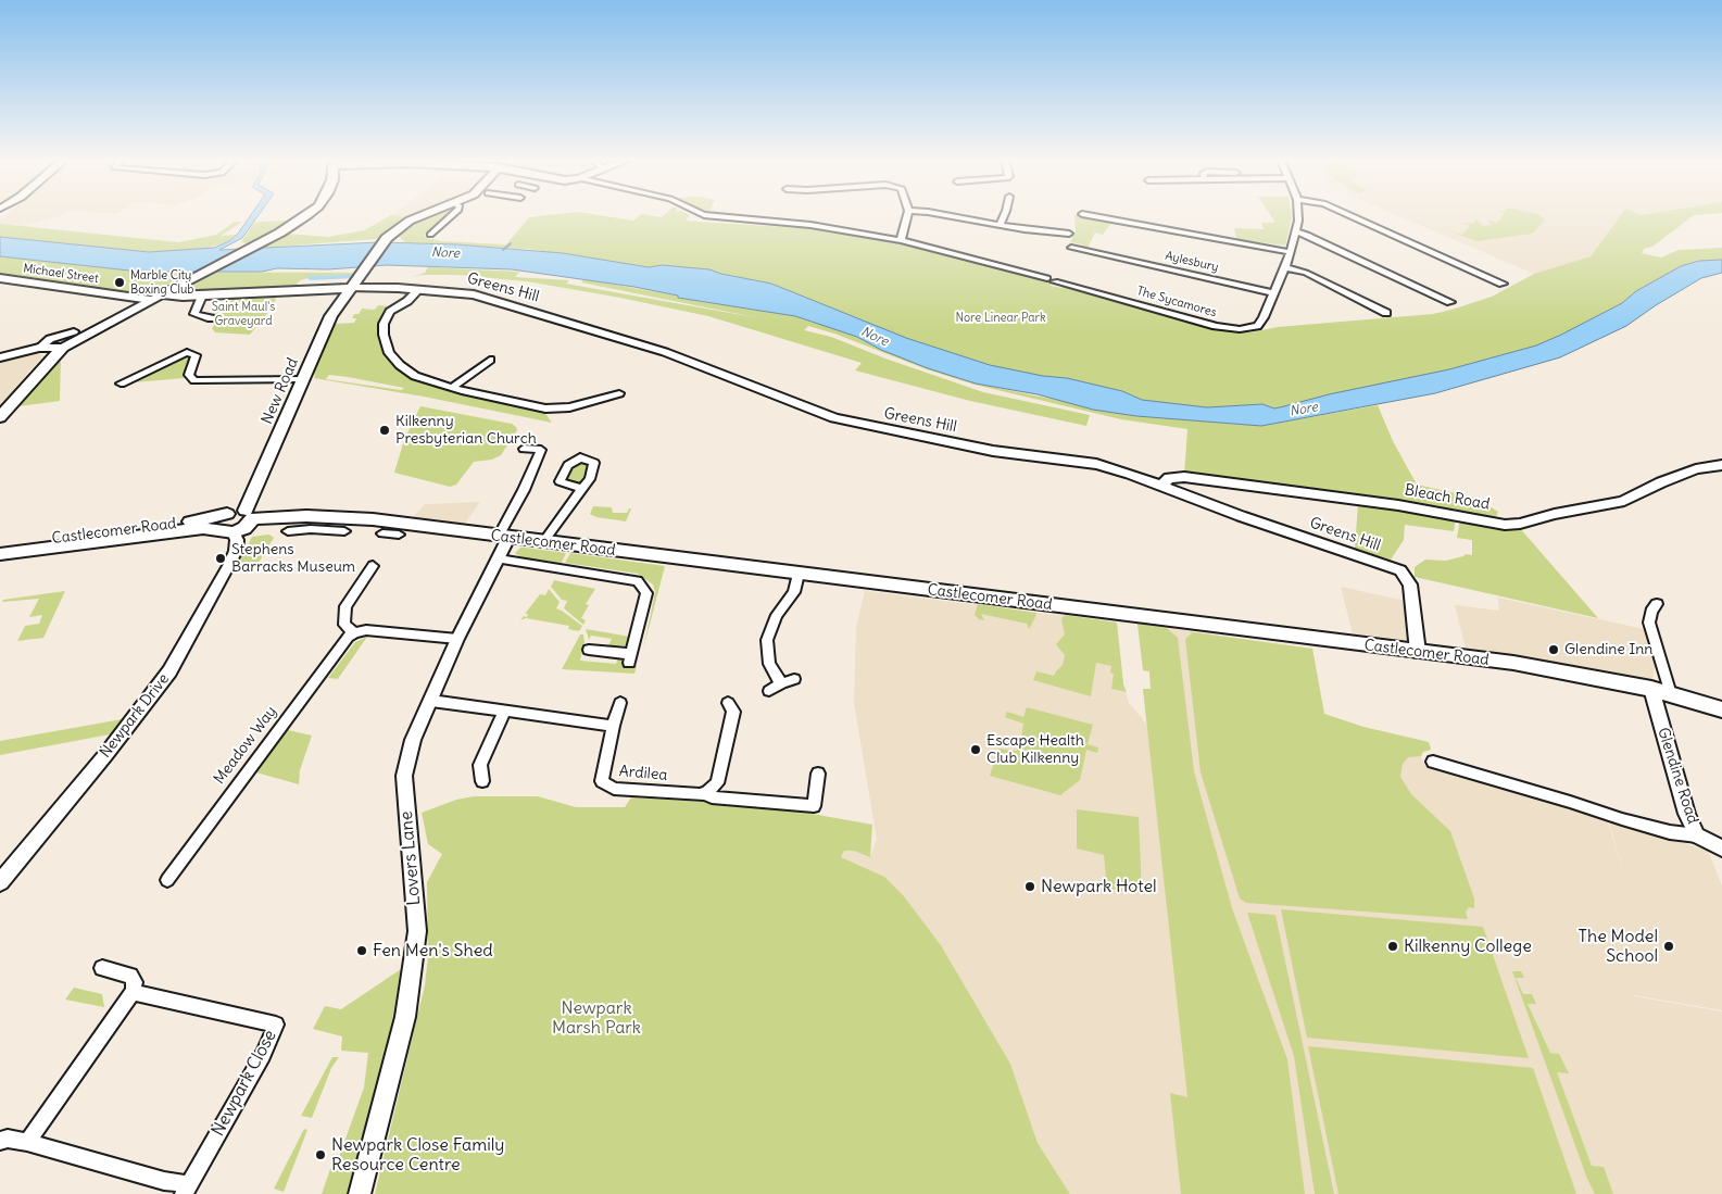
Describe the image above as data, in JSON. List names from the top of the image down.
{
  "streets": {
    "main road": ["New Road", "Castlecomer Road"],
    "street": [
      "Aylesbury",
      "Michael Street",
      "Greens Hill",
      "The Sycamores",
      "Bleach Road",
      "Newpark Drive",
      "Meadow Way",
      "Ardilea",
      "Glendine Road",
      "Lovers Lane",
      "Newpark Close"
    ]
  },
  "crossings": [
    ["Aylesbury", "The Sycamores"],
    ["Greens Hill", "New Road"],
    ["Greens Hill", "Bleach Road"],
    ["Greens Hill", "Castlecomer Road"],
    ["New Road", "Castlecomer Road"],
    ["Castlecomer Road", "Newpark Drive"],
    ["Castlecomer Road", "Glendine Road"],
    ["Castlecomer Road", "Lovers Lane"]
  ],
  "water": ["Nore"],
  "parks": ["Saint Maul's Graveyard", "Nore Linear Park", "Newpark Marsh Park"],
  "places": [
    "Marble City Boxing Club",
    "Kilkenny Presbyterian Church",
    "Stephens Barracks Museum",
    "Glendine Inn",
    "Escape Health Club Kilkenny",
    "Newpark Hotel",
    "Kilkenny College",
    "The Model School",
    "Fen Men's Shed",
    "Newpark Close Family Resource Centre"
  ]
}
